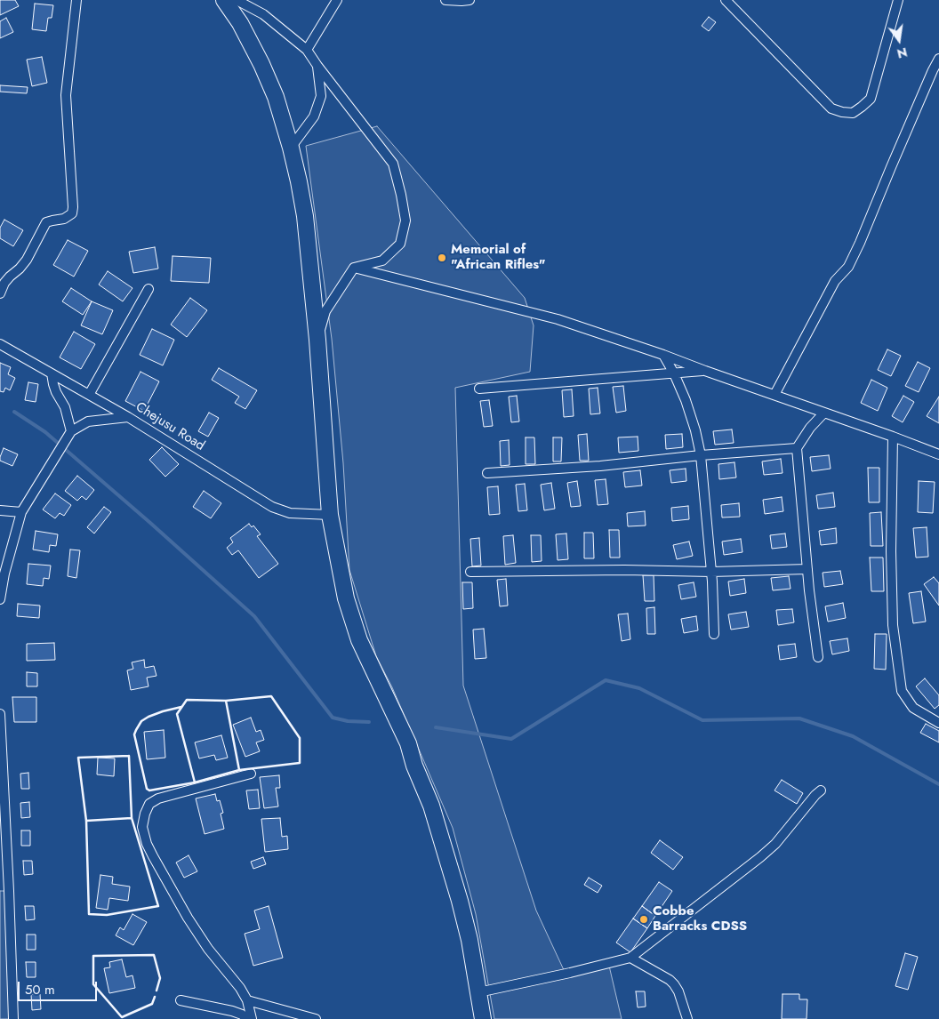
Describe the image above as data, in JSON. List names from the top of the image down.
{
  "streets": {
    "street": ["Chejusu Road"]
  },
  "places": ["Memorial of \"African Rifles\"", "Cobbe Barracks CDSS"],
  "scale_bar": "50 m",
  "north": "bottom"
}
